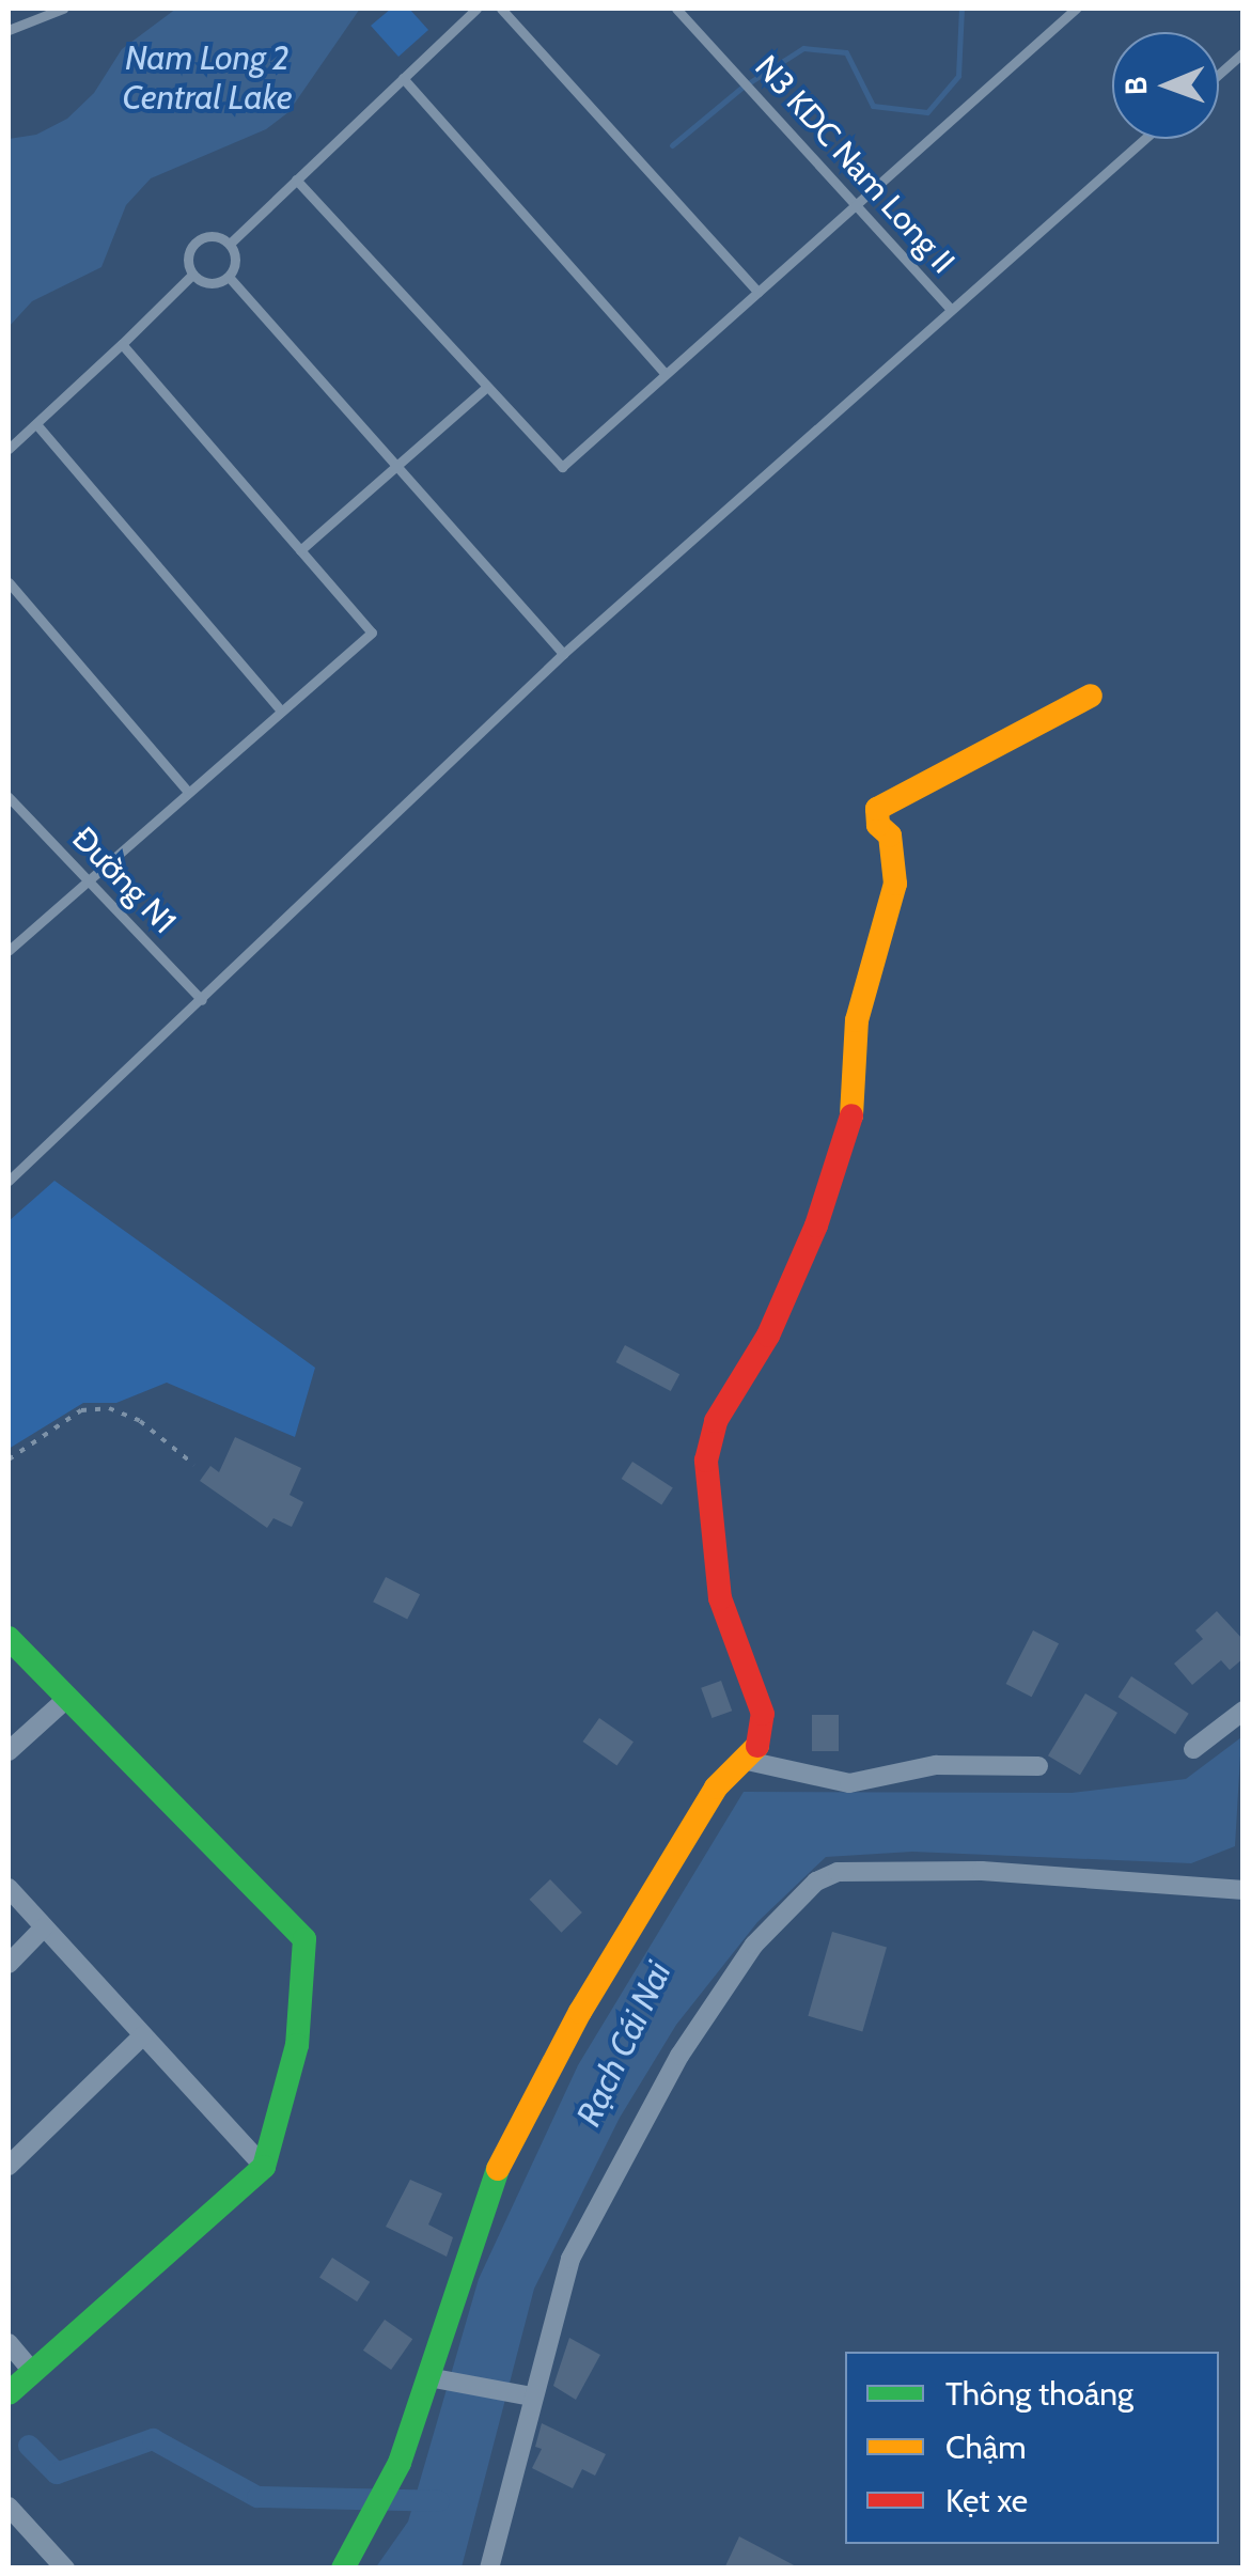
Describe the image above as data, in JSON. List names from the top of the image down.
{
  "streets": {
    "lane": ["N3 KDC Nam Long II", "Đường N1"]
  },
  "water": ["Nam Long 2 Central Lake", "Rạch Cái Nai"],
  "legend": ["Thông thoáng", "Chậm", "Kẹt xe"],
  "north": "left"
}
